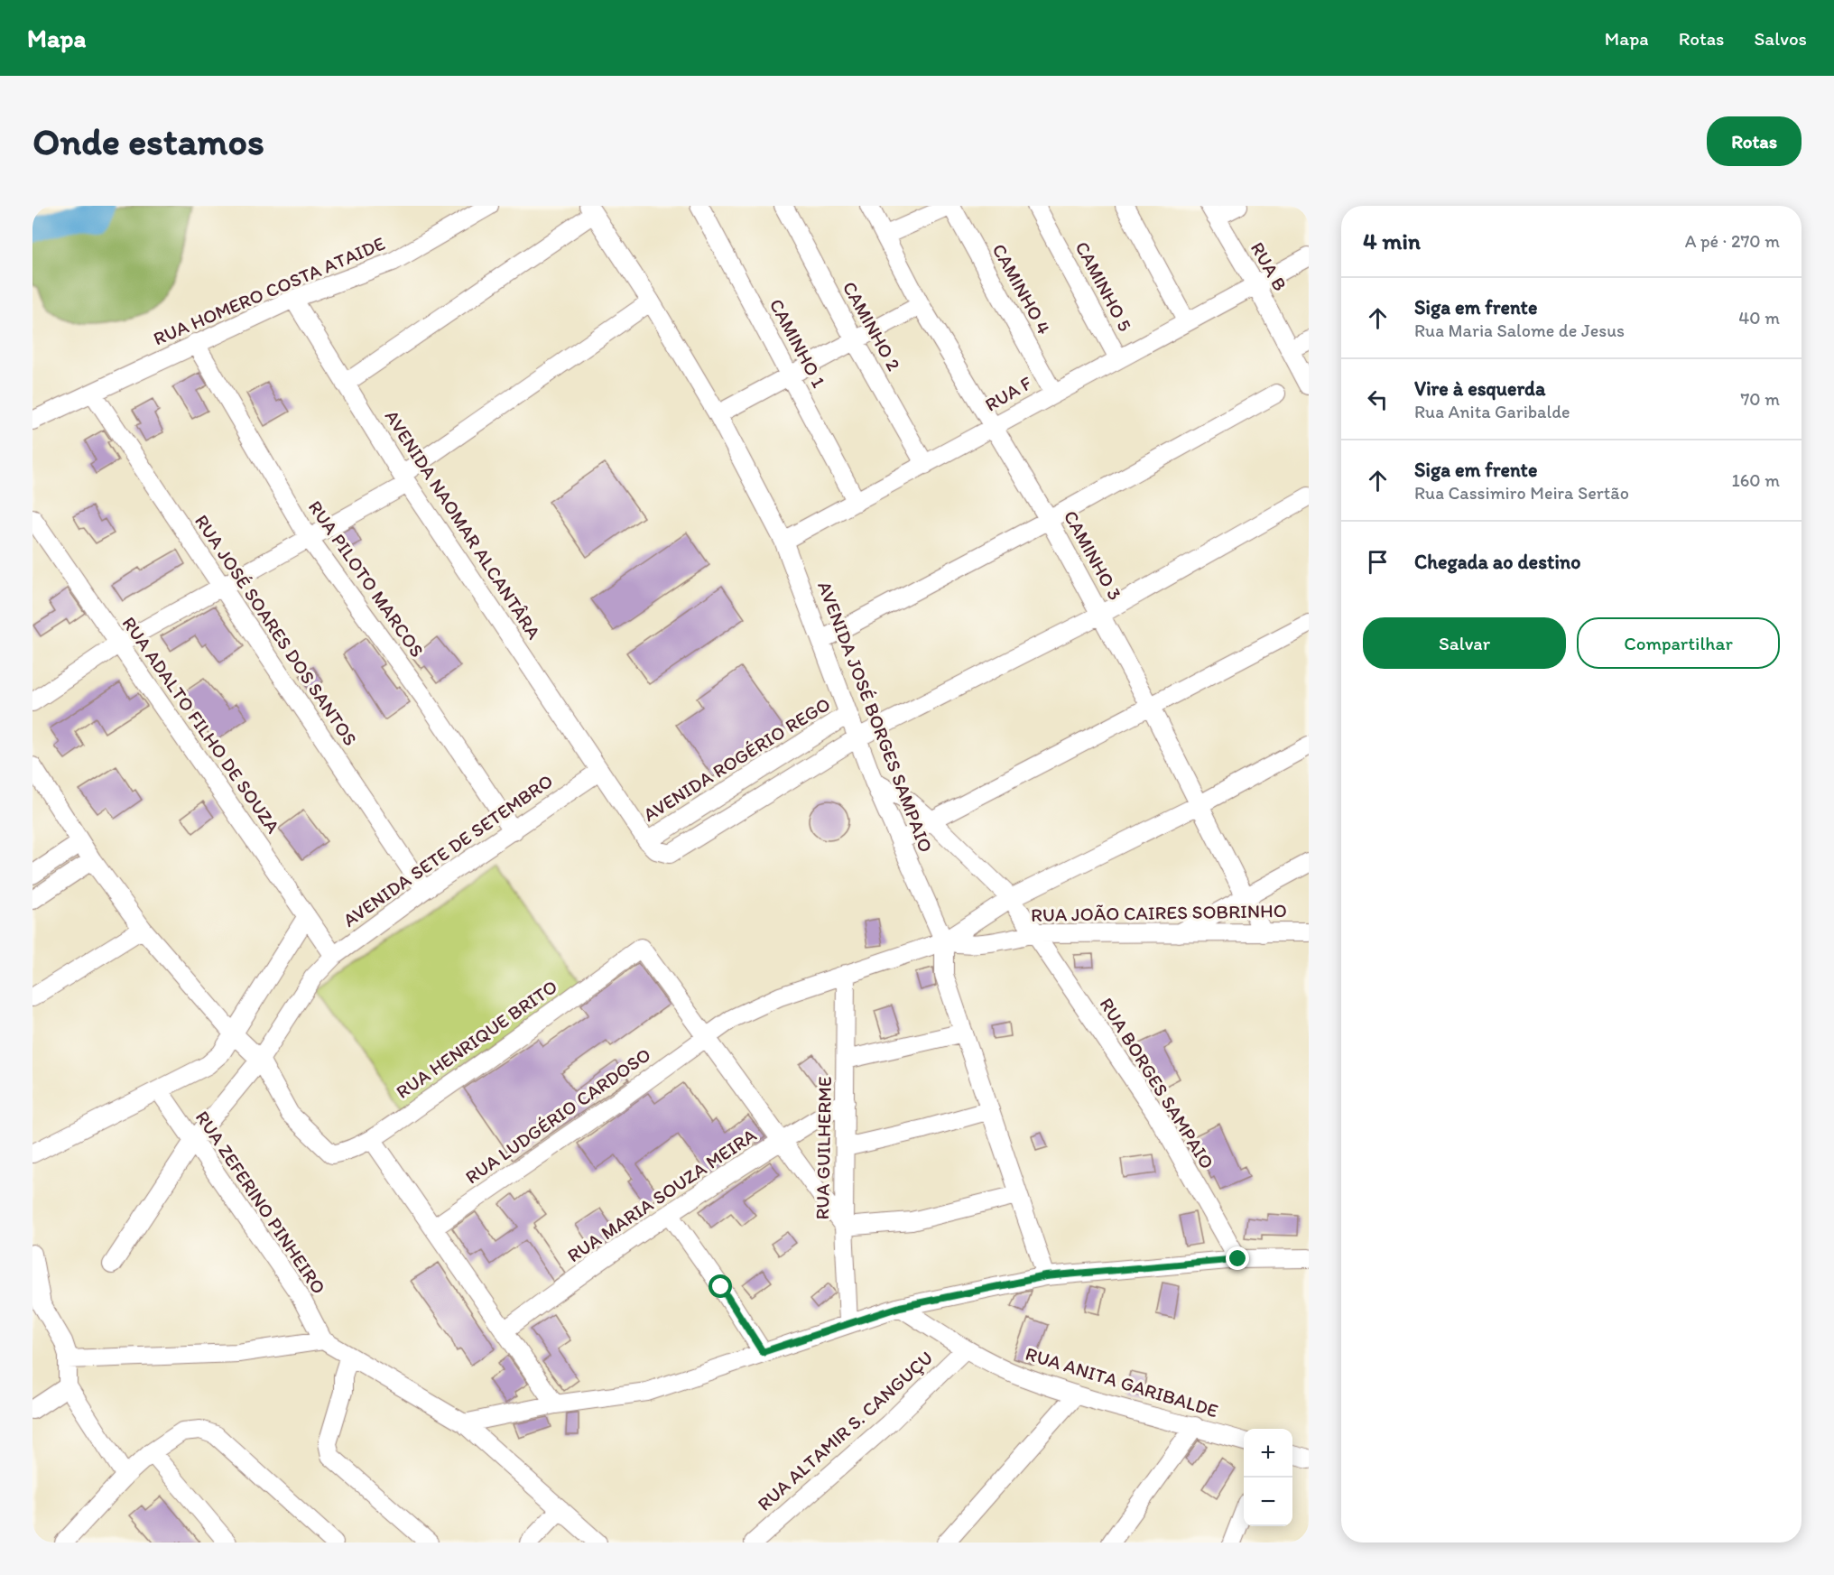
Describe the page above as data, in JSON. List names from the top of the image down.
{
  "streets": {
    "street": [
      "RUA B",
      "CAMINHO 5",
      "CAMINHO 4",
      "RUA HOMERO COSTA ATAIDE",
      "CAMINHO 2",
      "CAMINHO 1",
      "RUA F",
      "AVENIDA NAOMAR ALCANTÂRA",
      "CAMINHO 3",
      "RUA PILOTO MARCOS",
      "RUA JOSÉ SOARES DOS SANTOS",
      "AVENIDA JOSÉ BORGES SAMPAIO",
      "RUA ADALTO FILHO DE SOUZA",
      "AVENIDA ROGÉRIO REGO",
      "AVENIDA SETE DE SETEMBRO",
      "RUA JOÃO CAIRES SOBRINHO",
      "RUA HENRIQUE BRITO",
      "RUA BORGES SAMPAIO",
      "RUA LUDGÉRIO CARDOSO",
      "RUA GUILHERME",
      "RUA MARIA SOUZA MEIRA",
      "RUA ZEFERINO PINHEIRO",
      "RUA ANITA GARIBALDE",
      "RUA ALTAMIR S. CANGUÇU"
    ]
  },
  "crossings": [
    ["RUA B", "RUA F"],
    ["CAMINHO 5", "RUA F"],
    ["CAMINHO 4", "RUA F"],
    ["RUA HOMERO COSTA ATAIDE", "AVENIDA NAOMAR ALCANTÂRA"],
    ["RUA HOMERO COSTA ATAIDE", "RUA PILOTO MARCOS"],
    ["RUA HOMERO COSTA ATAIDE", "RUA JOSÉ SOARES DOS SANTOS"],
    ["CAMINHO 2", "RUA F"],
    ["CAMINHO 1", "RUA F"],
    ["RUA F", "CAMINHO 3"],
    ["RUA F", "AVENIDA JOSÉ BORGES SAMPAIO"],
    ["AVENIDA NAOMAR ALCANTÂRA", "AVENIDA SETE DE SETEMBRO"],
    ["CAMINHO 3", "RUA JOÃO CAIRES SOBRINHO"],
    ["RUA PILOTO MARCOS", "AVENIDA SETE DE SETEMBRO"],
    ["RUA JOSÉ SOARES DOS SANTOS", "AVENIDA SETE DE SETEMBRO"],
    ["AVENIDA JOSÉ BORGES SAMPAIO", "AVENIDA ROGÉRIO REGO"],
    ["AVENIDA JOSÉ BORGES SAMPAIO", "RUA JOÃO CAIRES SOBRINHO"],
    ["AVENIDA JOSÉ BORGES SAMPAIO", "RUA BORGES SAMPAIO"],
    ["RUA ADALTO FILHO DE SOUZA", "AVENIDA SETE DE SETEMBRO"],
    ["AVENIDA SETE DE SETEMBRO", "RUA HENRIQUE BRITO"],
    ["AVENIDA SETE DE SETEMBRO", "RUA ZEFERINO PINHEIRO"],
    ["RUA JOÃO CAIRES SOBRINHO", "RUA HENRIQUE BRITO"],
    ["RUA JOÃO CAIRES SOBRINHO", "RUA BORGES SAMPAIO"],
    ["RUA JOÃO CAIRES SOBRINHO", "RUA LUDGÉRIO CARDOSO"],
    ["RUA JOÃO CAIRES SOBRINHO", "RUA GUILHERME"],
    ["RUA HENRIQUE BRITO", "RUA LUDGÉRIO CARDOSO"],
    ["RUA GUILHERME", "RUA MARIA SOUZA MEIRA"],
    ["RUA ANITA GARIBALDE", "RUA ALTAMIR S. CANGUÇU"]
  ],
  "page": {
    "header": "Mapa",
    "nav": ["Mapa", "Rotas", "Salvos"],
    "buttons": [
      "Rotas",
      ["Salvar", "Compartilhar"]
    ],
    "title": "Onde estamos",
    "heading": ["4 min", "A pé · 270 m"],
    "list": [
      ["Siga em frente", "Rua Maria Salome de Jesus", "40 m"],
      ["Vire à esquerda", "Rua Anita Garibalde", "70 m"],
      ["Siga em frente", "Rua Cassimiro Meira Sertão", "160 m"],
      "Chegada ao destino"
    ],
    "map_buttons": ["+", "−"]
  }
}
